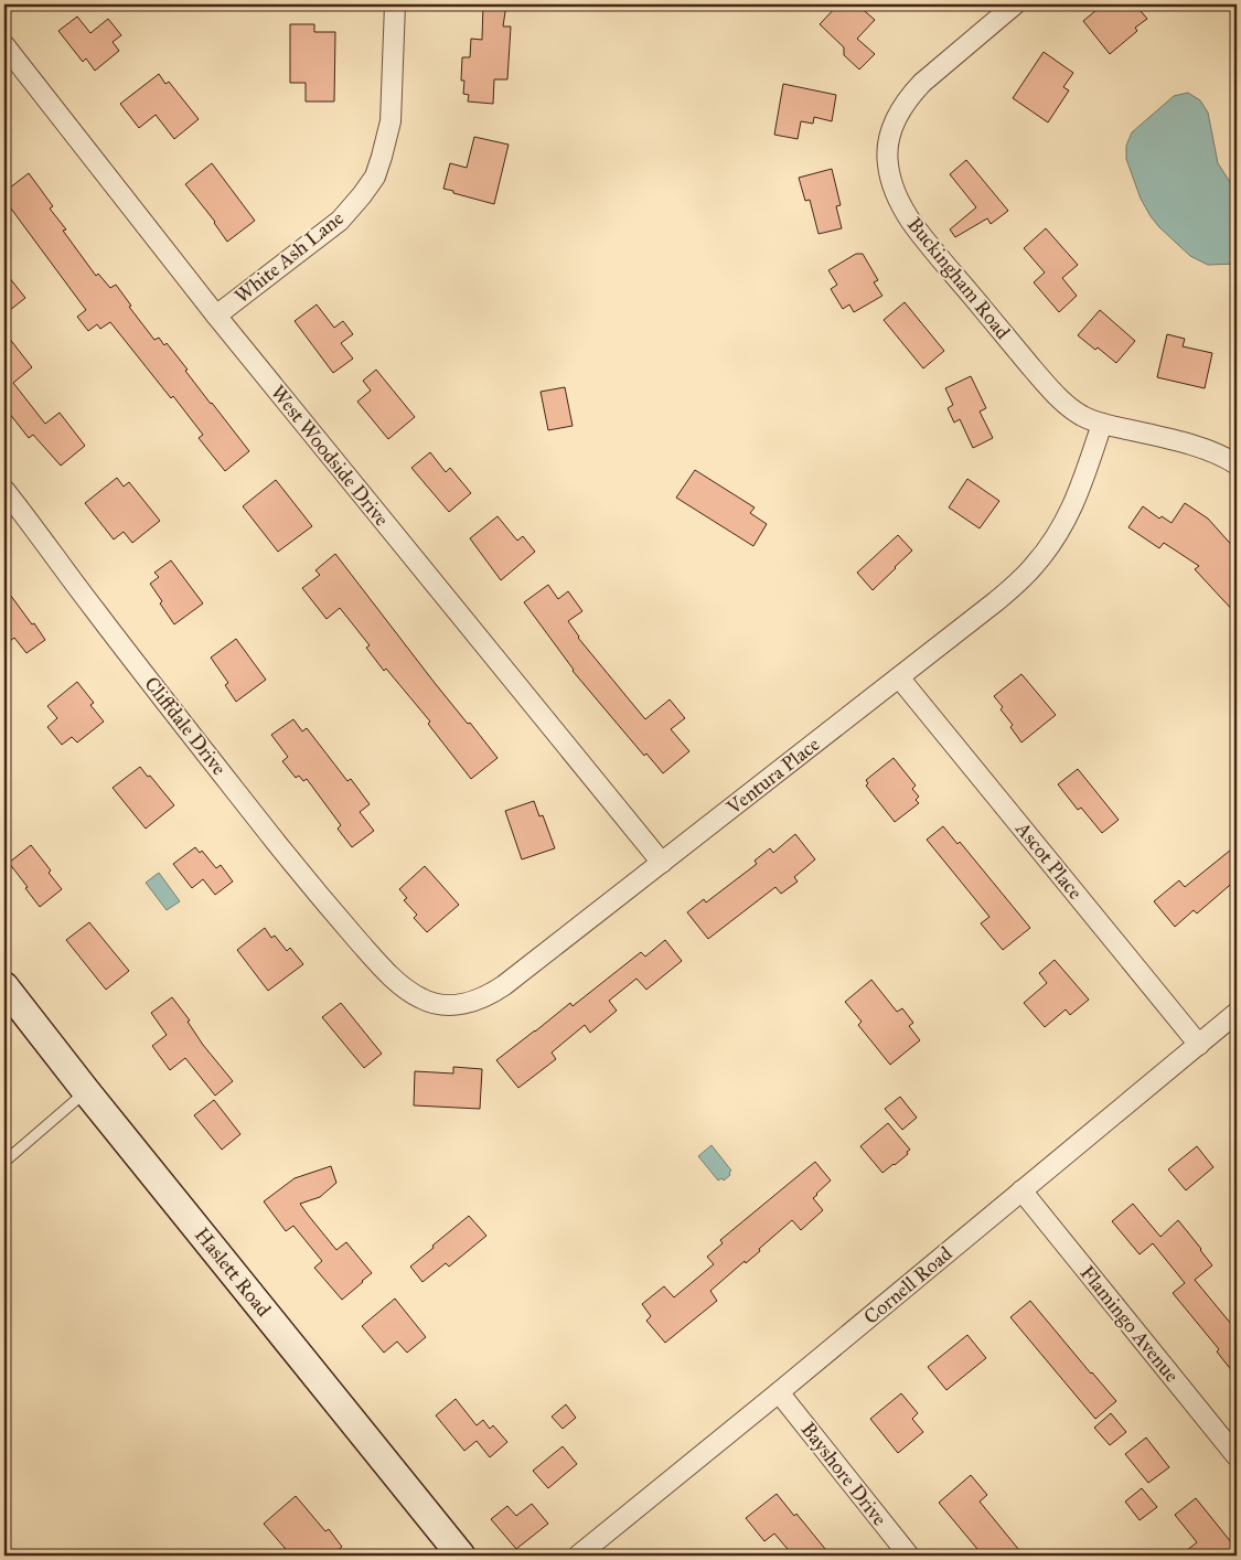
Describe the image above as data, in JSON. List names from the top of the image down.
{
  "streets": {
    "street": [
      "White Ash Lane",
      "Buckingham Road",
      "West Woodside Drive",
      "Cliffdale Drive",
      "Ventura Place",
      "Ascot Place",
      "Haslett Road",
      "Cornell Road",
      "Flamingo Avenue",
      "Bayshore Drive"
    ]
  },
  "crossings": [
    ["White Ash Lane", "West Woodside Drive"],
    ["Buckingham Road", "Ventura Place"],
    ["West Woodside Drive", "Ventura Place"],
    ["Cliffdale Drive", "Ventura Place"],
    ["Ventura Place", "Ascot Place"],
    ["Ascot Place", "Cornell Road"],
    ["Cornell Road", "Flamingo Avenue"],
    ["Cornell Road", "Bayshore Drive"]
  ]
}
